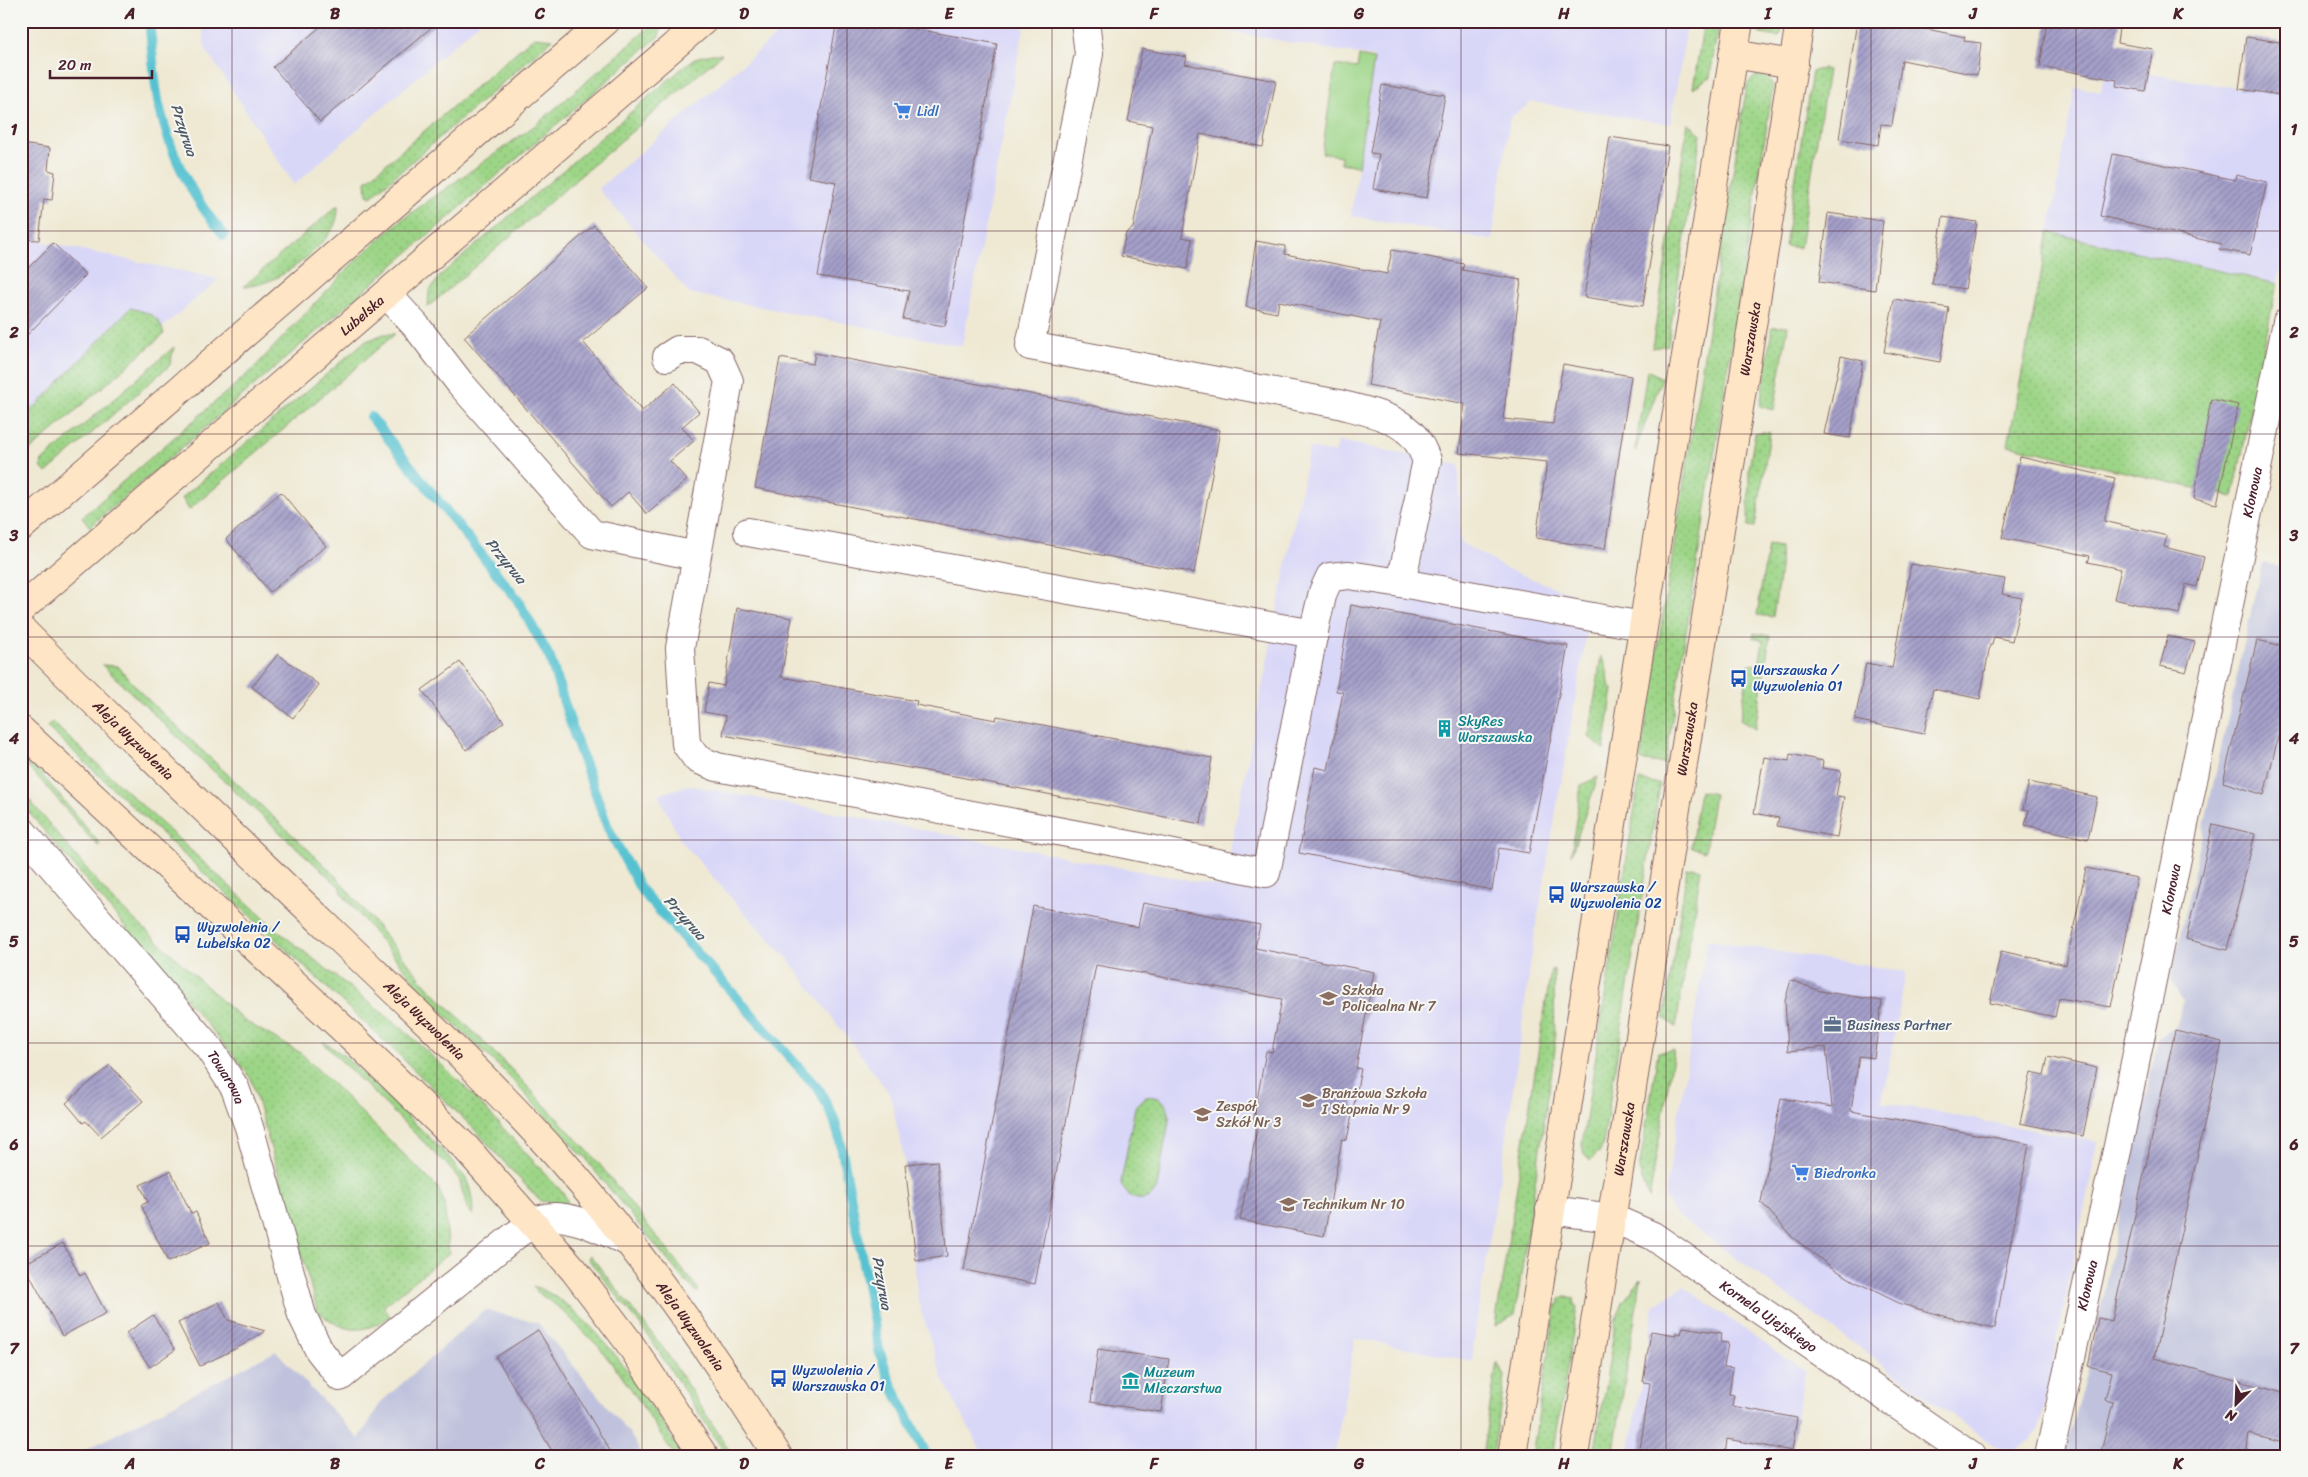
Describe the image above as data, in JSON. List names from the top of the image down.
{
  "streets": {
    "main road": ["Lubelska", "Warszawska", "Aleja Wyzwolenia"],
    "street": ["Klonowa", "Towarowa", "Kornela Ujejskiego"]
  },
  "crossings": [
    ["Warszawska", "Kornela Ujejskiego"]
  ],
  "water": ["Przyrwa"],
  "places": {
    "supermarket": ["Lidl", "Biedronka"],
    "bus stop": [
      "Warszawska / Wyzwolenia 01",
      "Warszawska / Wyzwolenia 02",
      "Wyzwolenia / Lubelska 02",
      "Wyzwolenia / Warszawska 01"
    ],
    "building": ["SkyRes Warszawska"],
    "school or university": [
      "Szkoła Policealna Nr 7",
      "Branżowa Szkoła I Stopnia Nr 9",
      "Zespół Szkół Nr 3",
      "Technikum Nr 10"
    ],
    "office": ["Business Partner"],
    "museum": ["Muzeum Mleczarstwa"]
  },
  "scale_bar": "20 m",
  "north": "bottom left",
  "grid": {
    "columns": [
      "A",
      "B",
      "C",
      "D",
      "E",
      "F",
      "G",
      "H",
      "I",
      "J",
      "K"
    ],
    "rows": [
      "1",
      "2",
      "3",
      "4",
      "5",
      "6",
      "7"
    ]
  }
}
